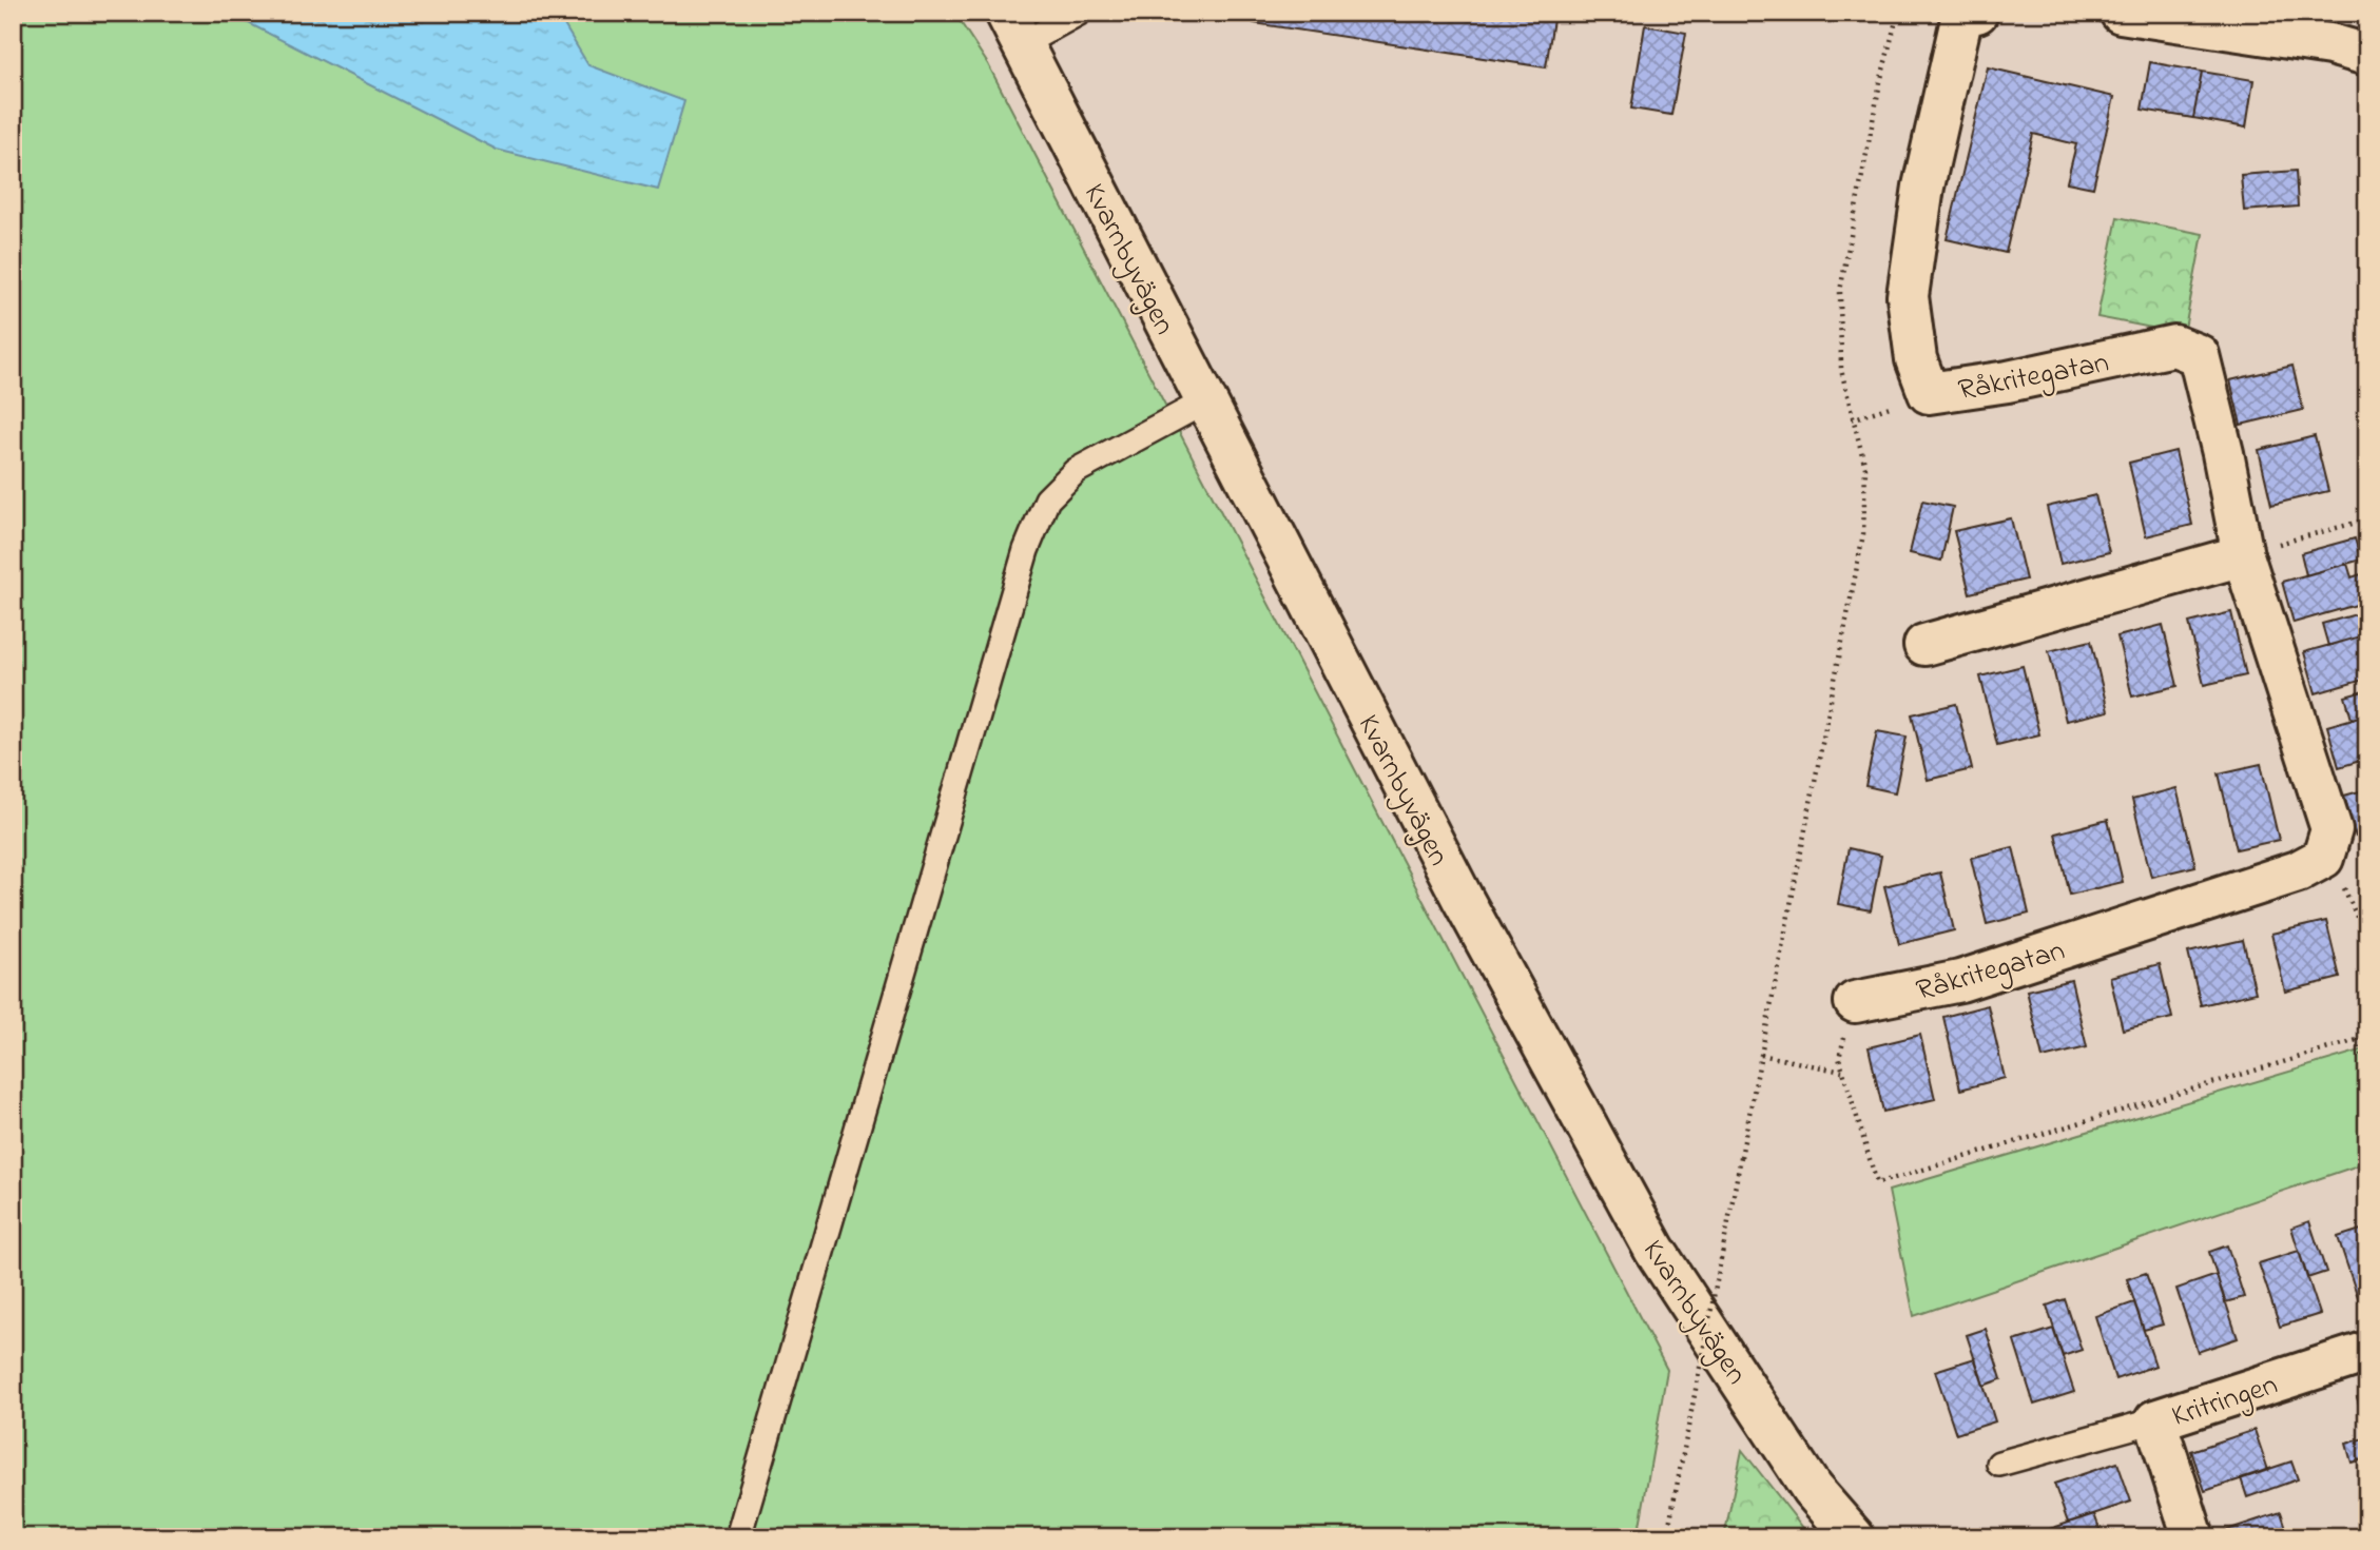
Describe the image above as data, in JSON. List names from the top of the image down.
{
  "streets": {
    "street": ["Kvarnbyvägen", "Råkritegatan", "Kritringen"]
  }
}
